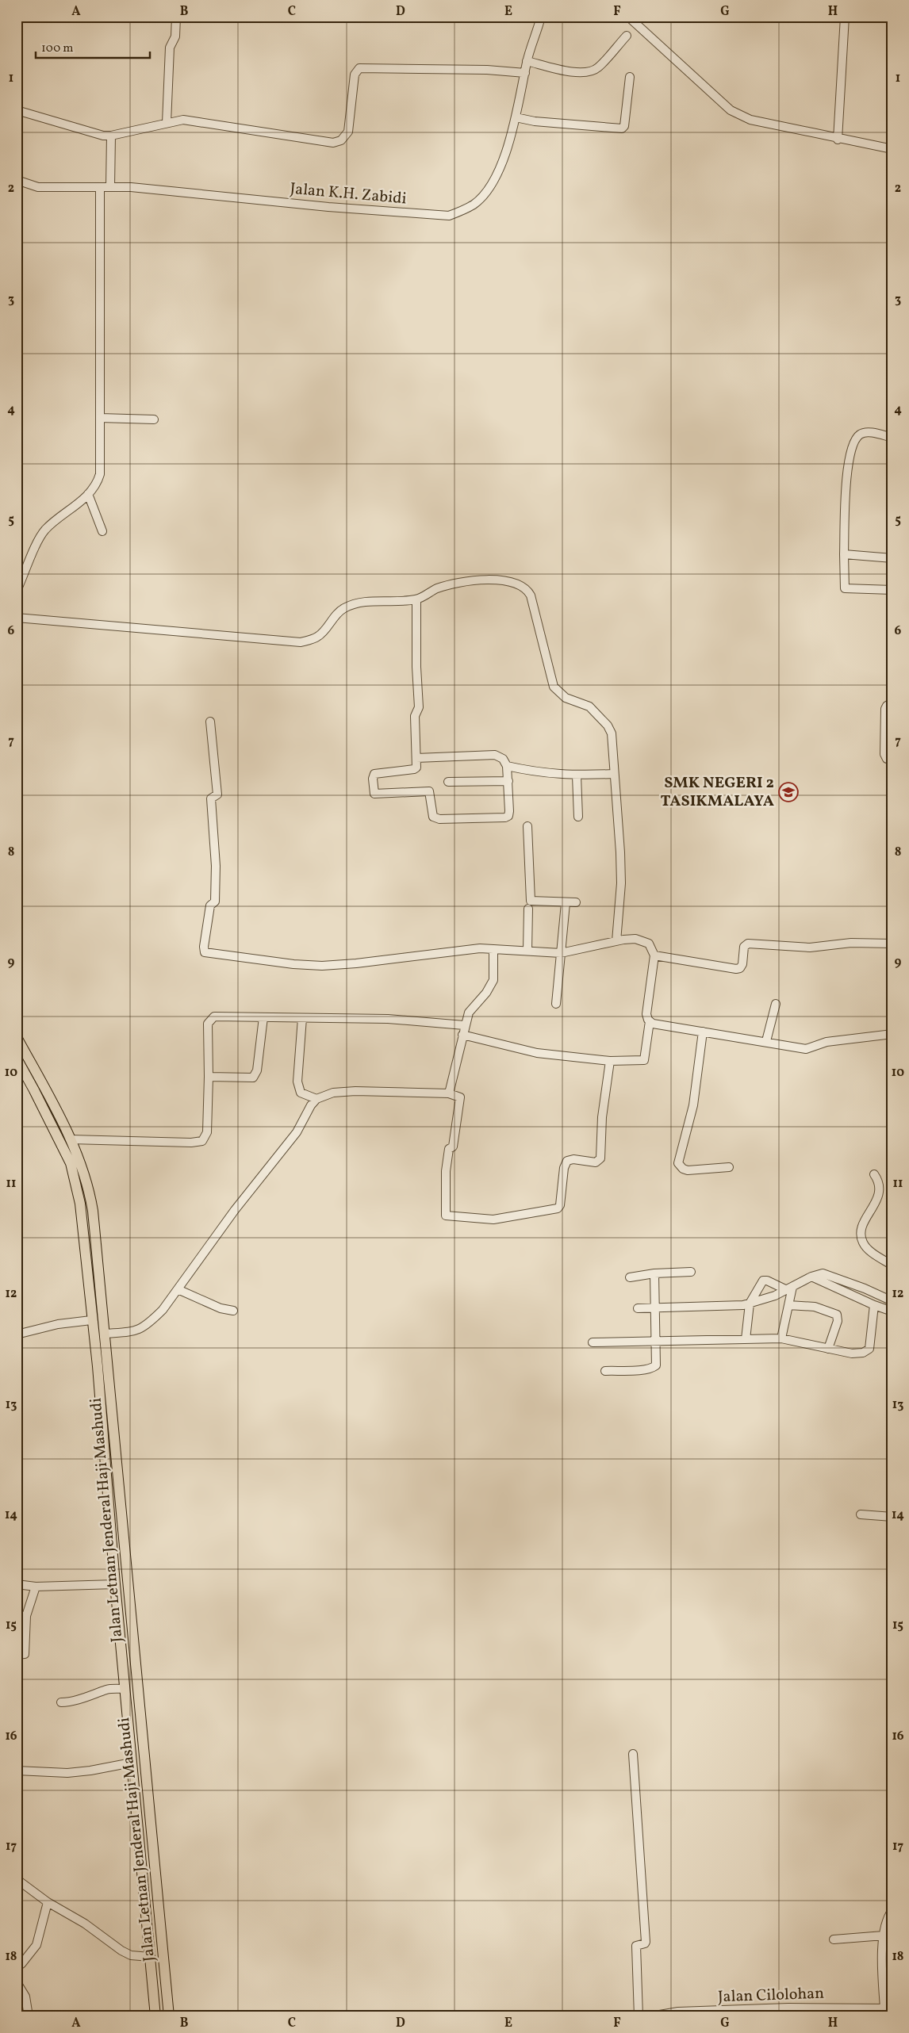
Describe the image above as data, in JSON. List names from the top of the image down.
{
  "streets": {
    "main road": ["Jalan Letnan Jenderal Haji Mashudi"],
    "street": ["Jalan K.H. Zabidi", "Jalan Cilolohan"]
  },
  "places": {
    "school or university": ["SMK NEGERI 2 TASIKMALAYA"]
  },
  "scale_bar": "100 m",
  "grid": {
    "columns": [
      "A",
      "B",
      "C",
      "D",
      "E",
      "F",
      "G",
      "H"
    ],
    "rows": [
      "1",
      "2",
      "3",
      "4",
      "5",
      "6",
      "7",
      "8",
      "9",
      "10",
      "11",
      "12",
      "13",
      "14",
      "15",
      "16",
      "17",
      "18"
    ]
  }
}
